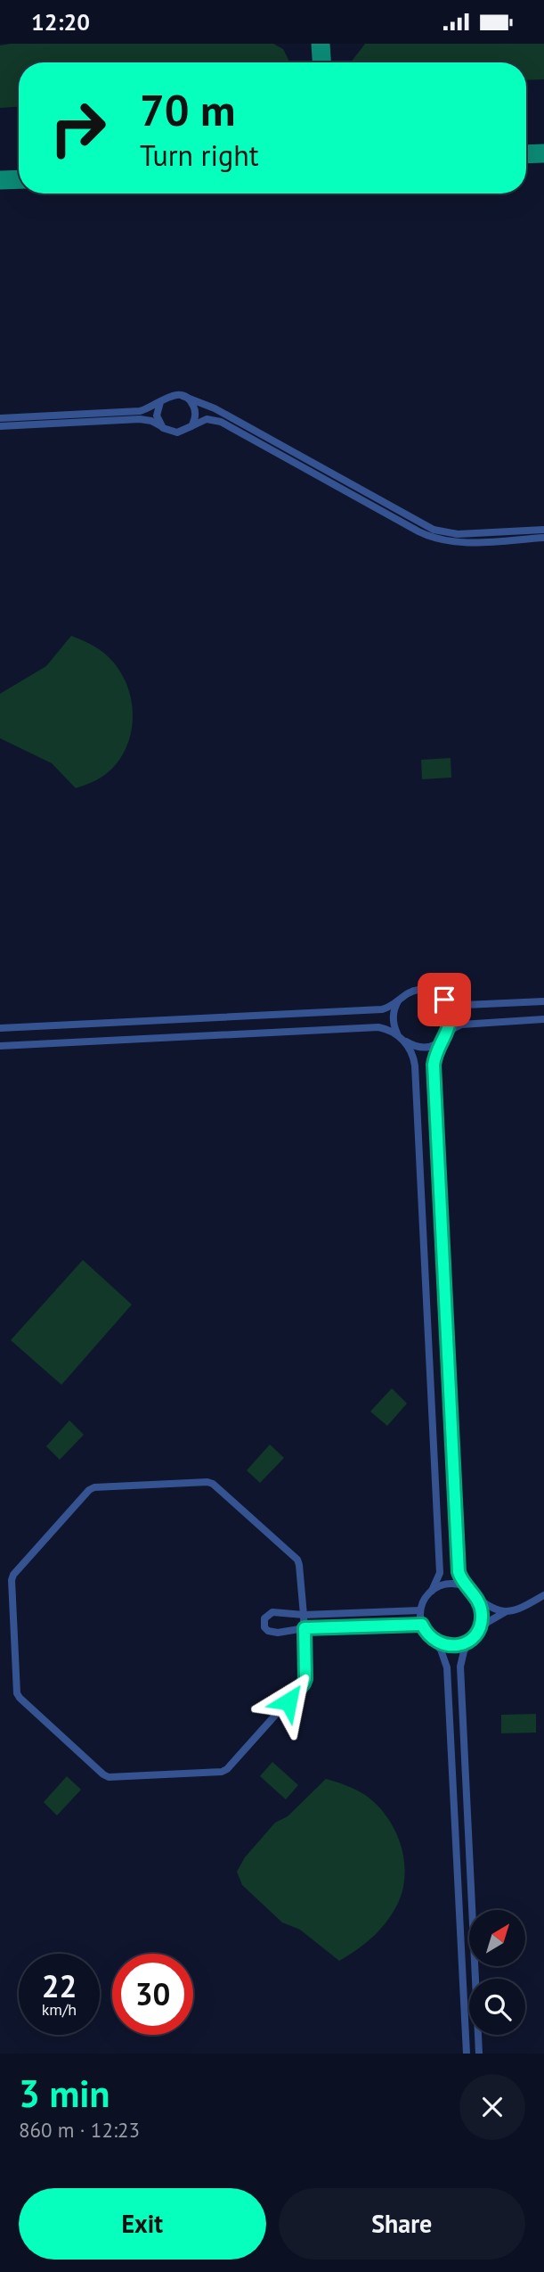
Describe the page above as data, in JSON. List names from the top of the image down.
{
  "north": "top right",
  "page": {
    "status": "12:20",
    "turn": ["70 m", "Turn right"],
    "speed": "22 km/h",
    "limit": "30",
    "heading": ["3 min", "860 m · 12:23"],
    "buttons": ["Exit", "Share"]
  }
}
